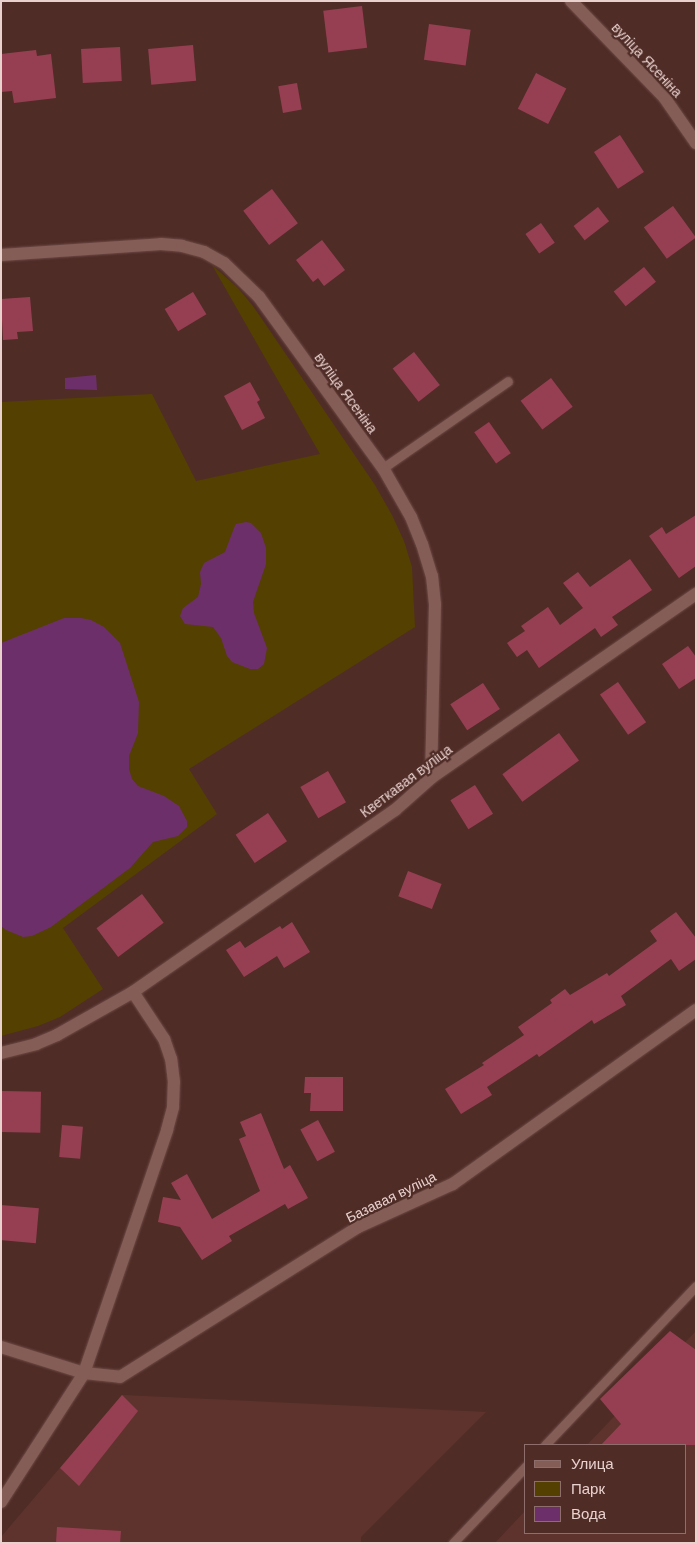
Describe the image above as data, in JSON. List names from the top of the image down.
{
  "streets": {
    "street": ["вуліца Ясеніна", "Кветкавая вуліца", "Базавая вуліца"]
  },
  "crossings": [
    ["вуліца Ясеніна", "Кветкавая вуліца"]
  ],
  "legend": ["Улица", "Парк", "Вода"]
}
